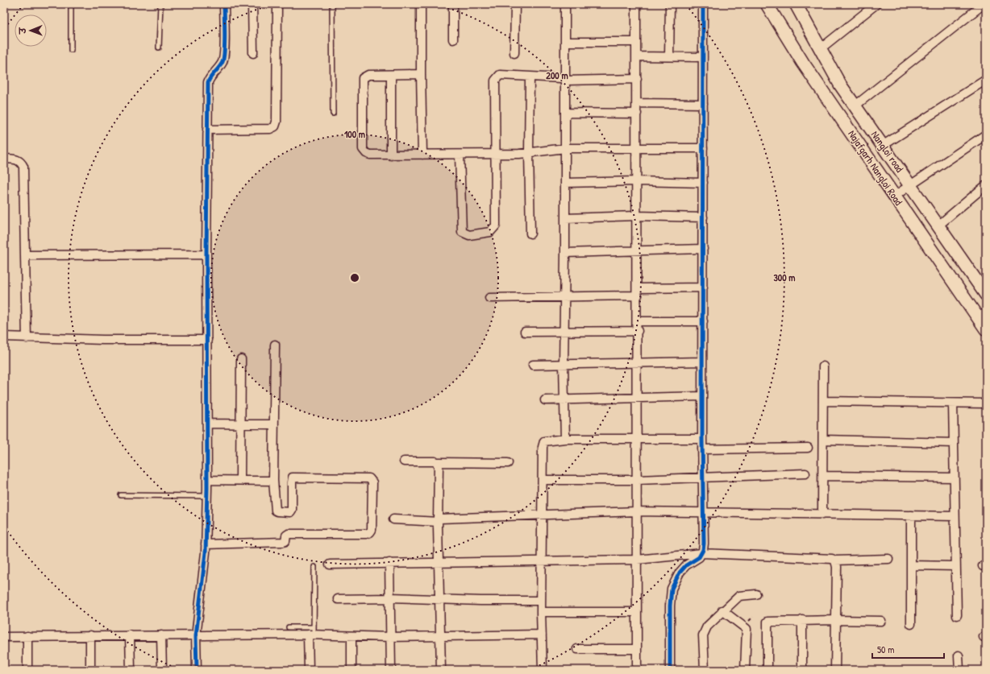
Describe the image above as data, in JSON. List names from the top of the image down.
{
  "streets": {
    "main road": ["Nangloi road", "Najafgarh Nangloi Road"]
  },
  "scale_bar": "50 m",
  "north": "left",
  "rings": ["200 m", "100 m", "300 m"]
}
